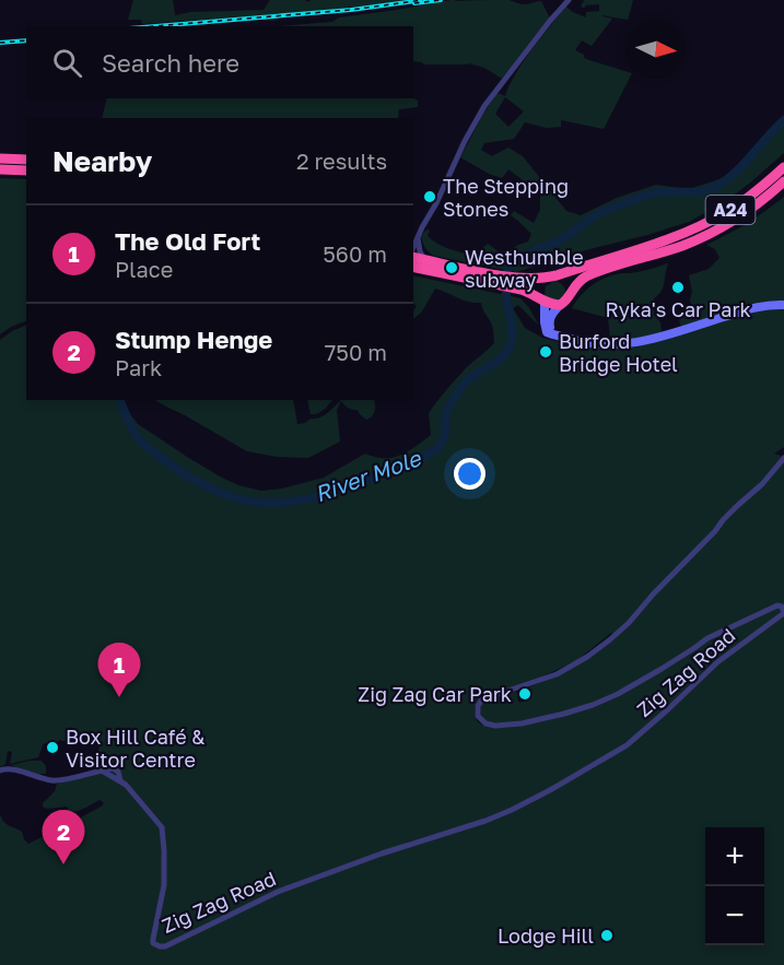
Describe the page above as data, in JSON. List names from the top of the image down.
{
  "streets": {
    "highway": ["A24"],
    "street": ["Zig Zag Road"]
  },
  "water": ["River Mole"],
  "places": [
    "The Stepping Stones",
    "Westhumble subway",
    "Ryka's Car Park",
    "Burford Bridge Hotel",
    "Zig Zag Car Park",
    "Box Hill Café & Visitor Centre",
    "Lodge Hill"
  ],
  "north": "right",
  "page": {
    "search": "Search here",
    "heading": ["Nearby", "2 results"],
    "list": [
      {
        "mark": "1",
        "name": "The Old Fort",
        "note": "Place",
        "value": "560 m"
      },
      {
        "mark": "2",
        "name": "Stump Henge",
        "note": "Park",
        "value": "750 m"
      }
    ],
    "pins": ["1", "2"],
    "map_buttons": ["+", "−"]
  }
}
